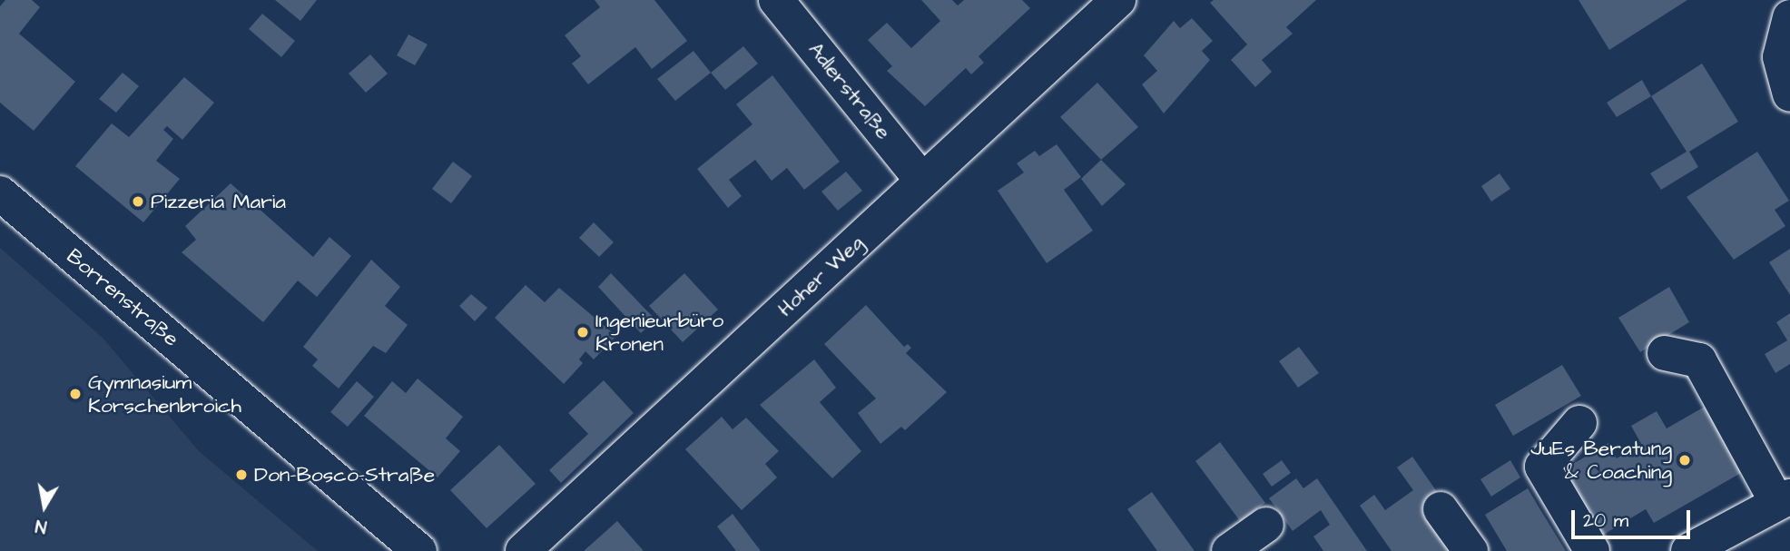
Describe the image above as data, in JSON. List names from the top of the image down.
{
  "streets": {
    "street": ["Adlerstraße", "Hoher Weg", "Borrenstraße"]
  },
  "crossings": [
    ["Adlerstraße", "Hoher Weg"]
  ],
  "places": [
    "Pizzeria Maria",
    "Ingenieurbüro Kronen",
    "Gymnasium Korschenbroich",
    "JuEs Beratung & Coaching",
    "Don-Bosco-Straße"
  ],
  "scale_bar": "20 m",
  "north": "bottom"
}
